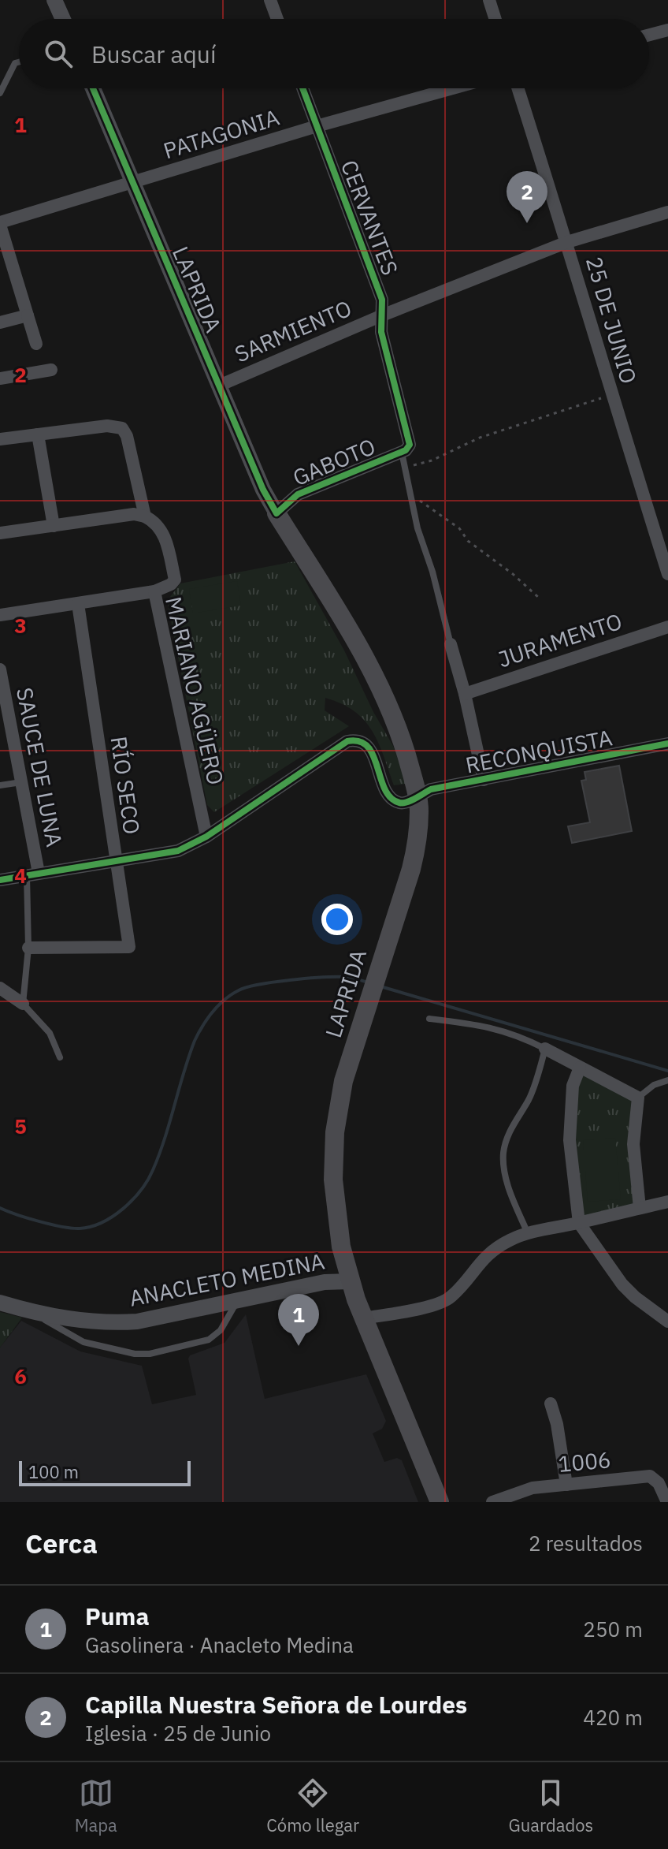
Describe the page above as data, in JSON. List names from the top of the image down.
{
  "streets": {
    "main road": ["LAPRIDA"],
    "street": [
      "PATAGONIA",
      "CERVANTES",
      "25 DE JUNIO",
      "SARMIENTO",
      "GABOTO",
      "JURAMENTO",
      "MARIANO AGÜERO",
      "RECONQUISTA",
      "SAUCE DE LUNA",
      "RÍO SECO",
      "ANACLETO MEDINA",
      "1006"
    ]
  },
  "crossings": [
    ["PATAGONIA", "CERVANTES"],
    ["PATAGONIA", "LAPRIDA"],
    ["CERVANTES", "SARMIENTO"],
    ["CERVANTES", "GABOTO"],
    ["CERVANTES", "JURAMENTO"],
    ["CERVANTES", "RECONQUISTA"],
    ["LAPRIDA", "SARMIENTO"],
    ["LAPRIDA", "GABOTO"],
    ["LAPRIDA", "RECONQUISTA"],
    ["LAPRIDA", "ANACLETO MEDINA"],
    ["25 DE JUNIO", "SARMIENTO"],
    ["MARIANO AGÜERO", "RECONQUISTA"],
    ["MARIANO AGÜERO", "RÍO SECO"]
  ],
  "scale_bar": "100 m",
  "page": {
    "search": "Buscar aquí",
    "pins": ["2", "1"],
    "scale": "100 m",
    "heading": ["Cerca", "2 resultados"],
    "list": [
      {
        "mark": "1",
        "name": "Puma",
        "note": "Gasolinera · Anacleto Medina",
        "value": "250 m"
      },
      {
        "mark": "2",
        "name": "Capilla Nuestra Señora de Lourdes",
        "note": "Iglesia · 25 de Junio",
        "value": "420 m"
      }
    ],
    "nav": ["Mapa", "Cómo llegar", "Guardados"]
  },
  "grid": {
    "rows": [
      "1",
      "2",
      "3",
      "4",
      "5",
      "6"
    ]
  }
}
